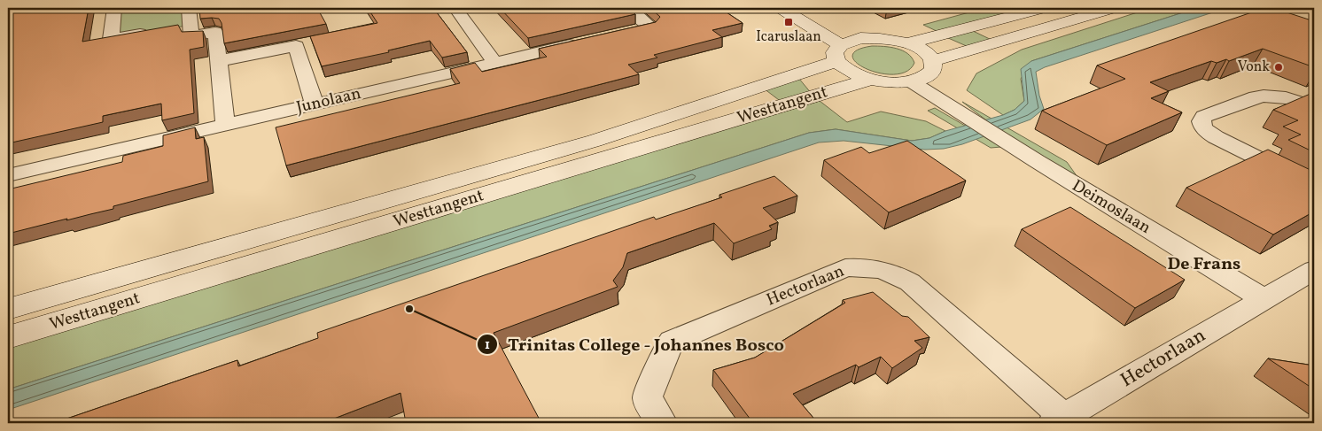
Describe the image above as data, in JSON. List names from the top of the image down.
{
  "streets": {
    "main road": ["Westtangent"],
    "street": ["Junolaan", "Deimoslaan", "Hectorlaan"]
  },
  "crossings": [
    ["Deimoslaan", "Hectorlaan"]
  ],
  "districts": ["De Frans"],
  "places": {
    "transit": ["Icaruslaan"],
    "other": ["Vonk", "Trinitas College - Johannes Bosco"]
  }
}
